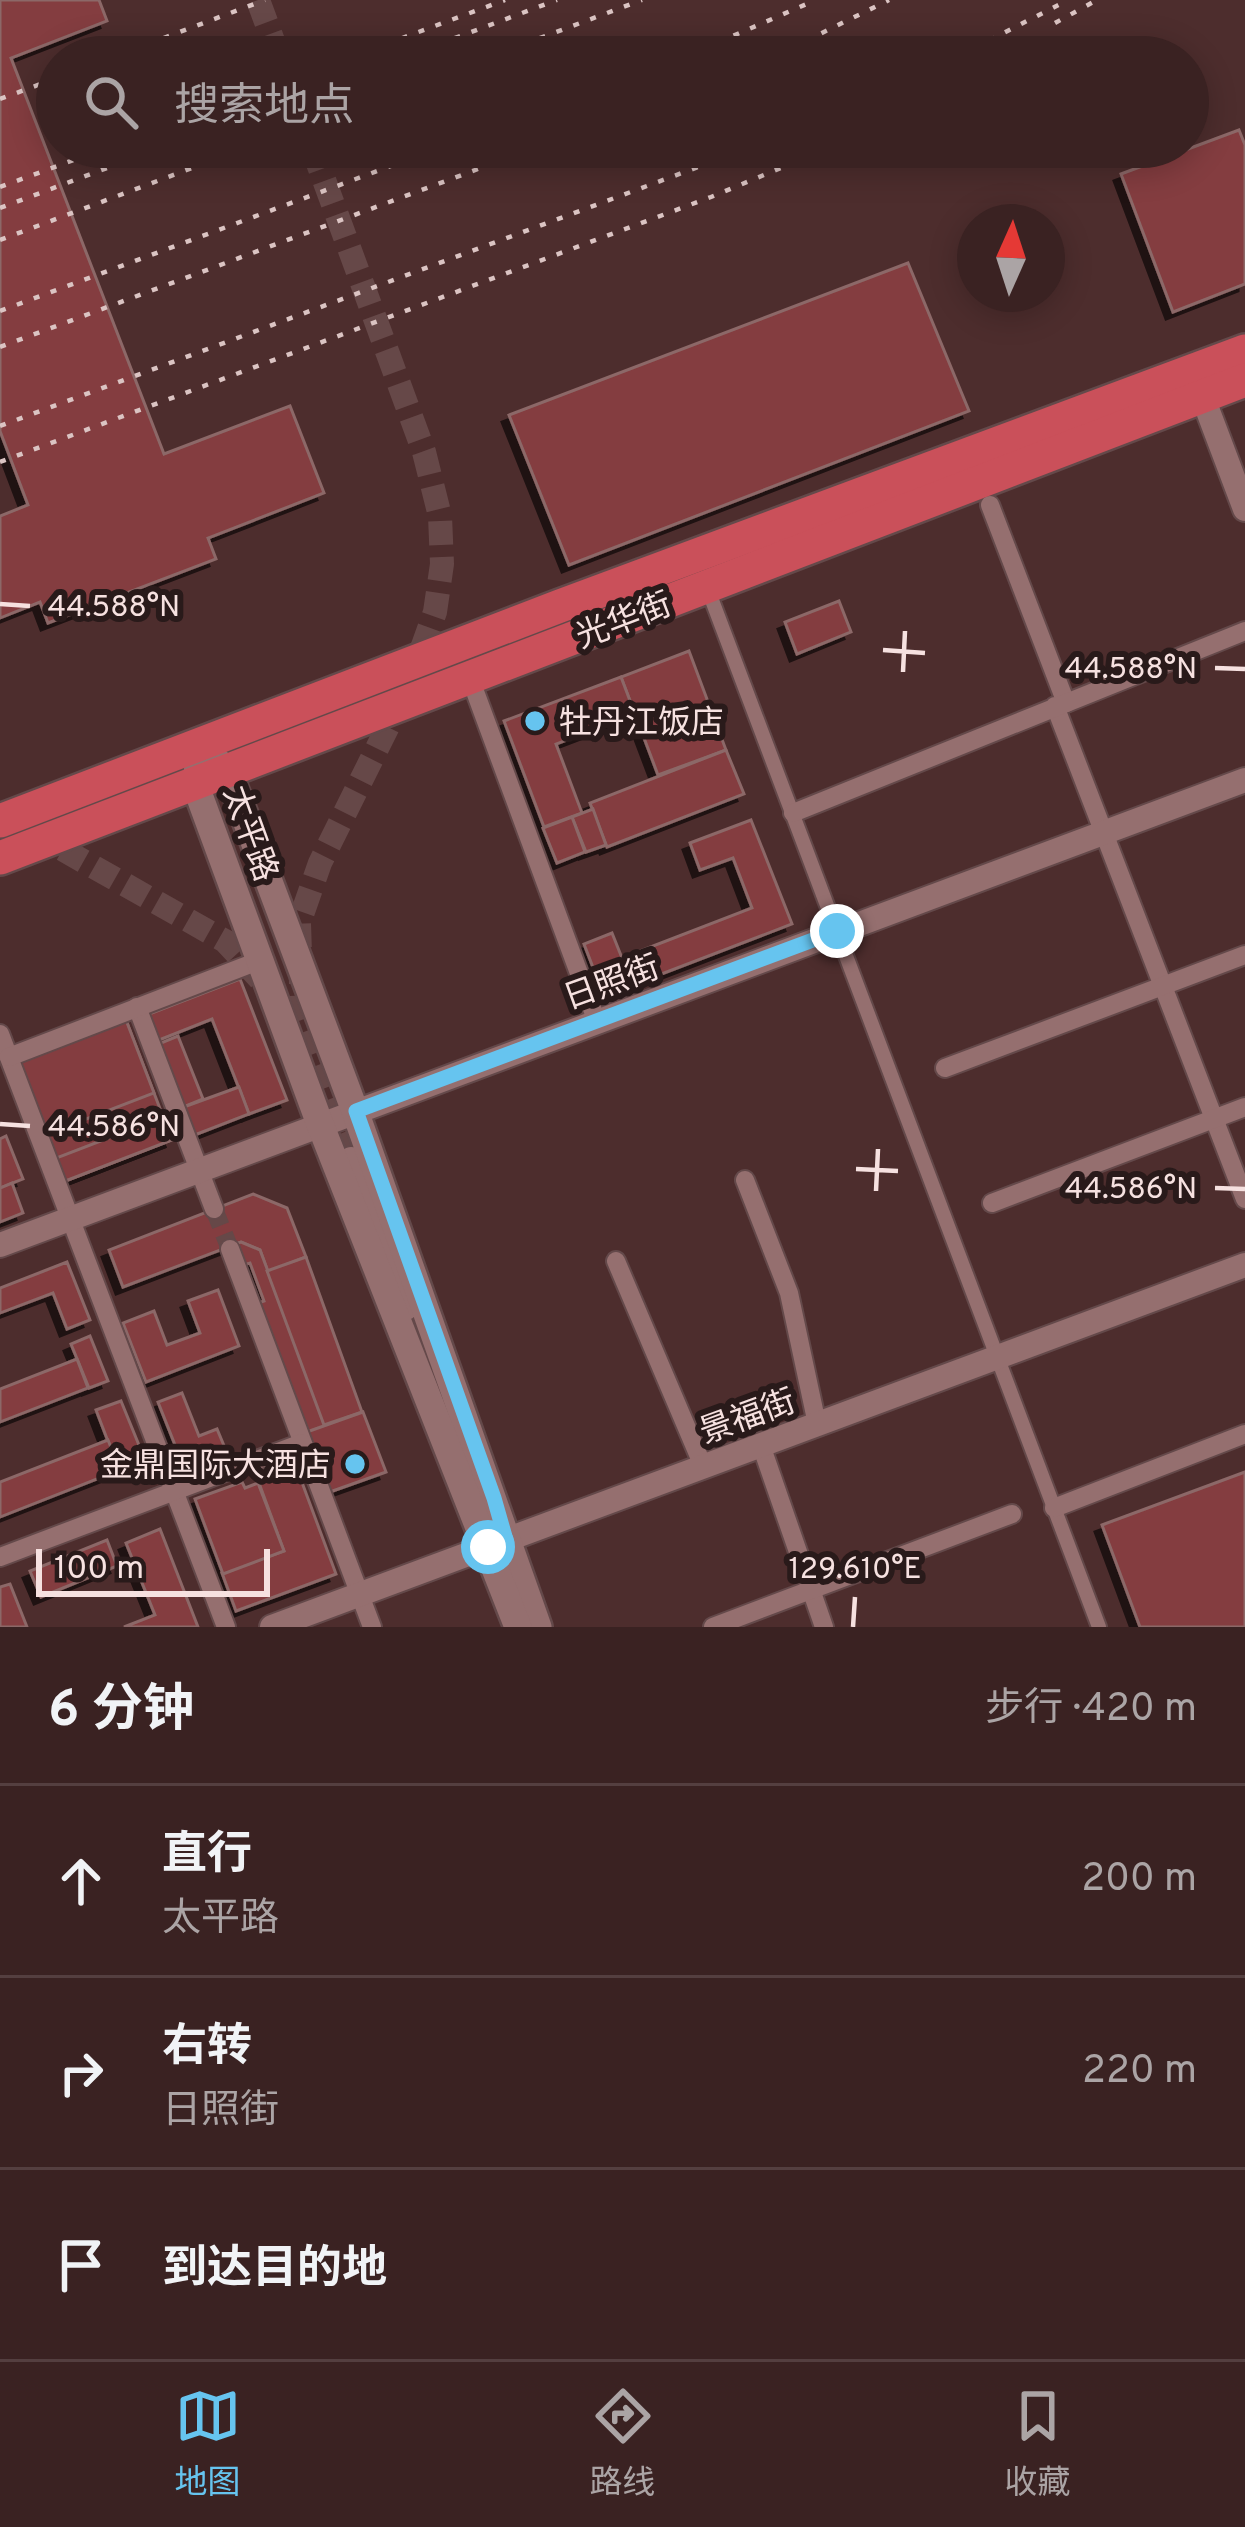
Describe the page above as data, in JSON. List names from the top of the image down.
{
  "streets": {
    "highway": ["光华街"],
    "main road": ["太平路"],
    "street": ["日照街", "景福街"]
  },
  "crossings": [
    ["光华街", "太平路"],
    ["太平路", "日照街"],
    ["太平路", "景福街"]
  ],
  "places": ["牡丹江饭店", "金鼎国际大酒店"],
  "scale_bar": "100 m",
  "north": "top",
  "page": {
    "search": "搜索地点",
    "scale": "100 m",
    "heading": ["6 分钟", "步行 · 420 m"],
    "list": [
      ["直行", "太平路", "200 m"],
      ["右转", "日照街", "220 m"],
      "到达目的地"
    ],
    "nav": ["地图", "路线", "收藏"]
  },
  "coordinates": ["44.588°N", "44.586°N", "129.610°E"]
}
